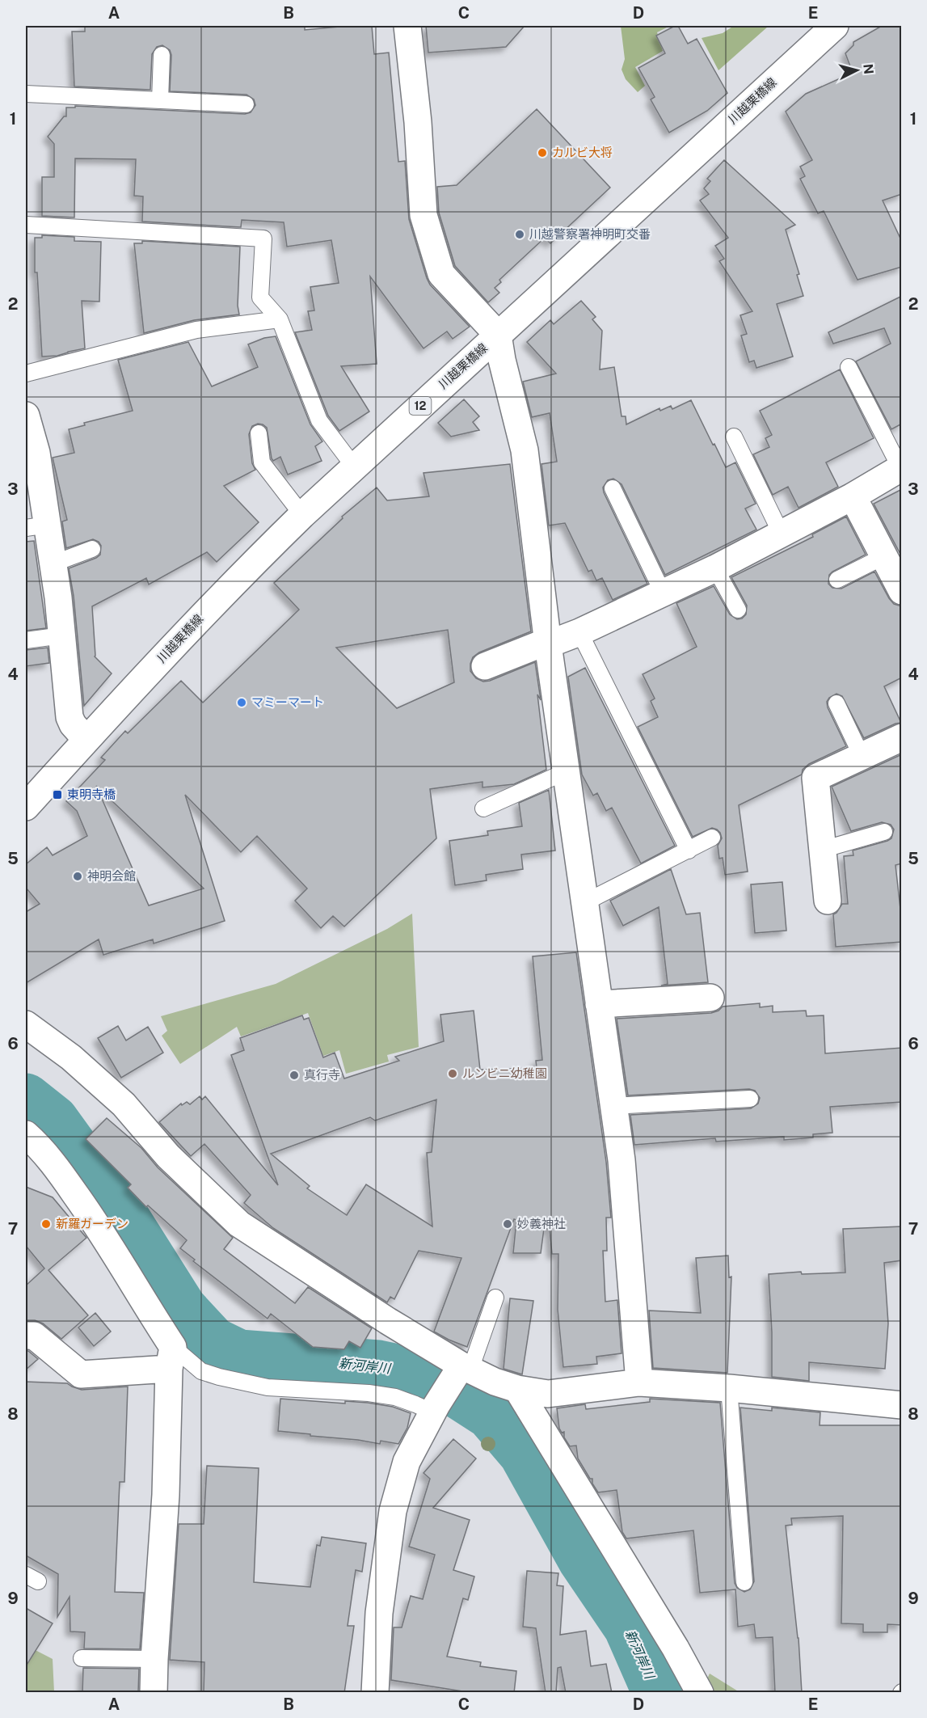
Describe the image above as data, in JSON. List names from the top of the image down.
{
  "streets": {
    "street": ["川越栗橋線", "12"]
  },
  "water": ["新河岸川"],
  "places": {
    "other": [
      "カルビ大将",
      "川越警察署神明町交番",
      "マミーマート",
      "神明会館",
      "ルンビニ幼稚園",
      "真行寺",
      "新羅ガーデン",
      "妙義神社"
    ],
    "transit": ["東明寺橋"]
  },
  "north": "right",
  "grid": {
    "columns": [
      "A",
      "B",
      "C",
      "D",
      "E"
    ],
    "rows": [
      "1",
      "2",
      "3",
      "4",
      "5",
      "6",
      "7",
      "8",
      "9"
    ]
  }
}
